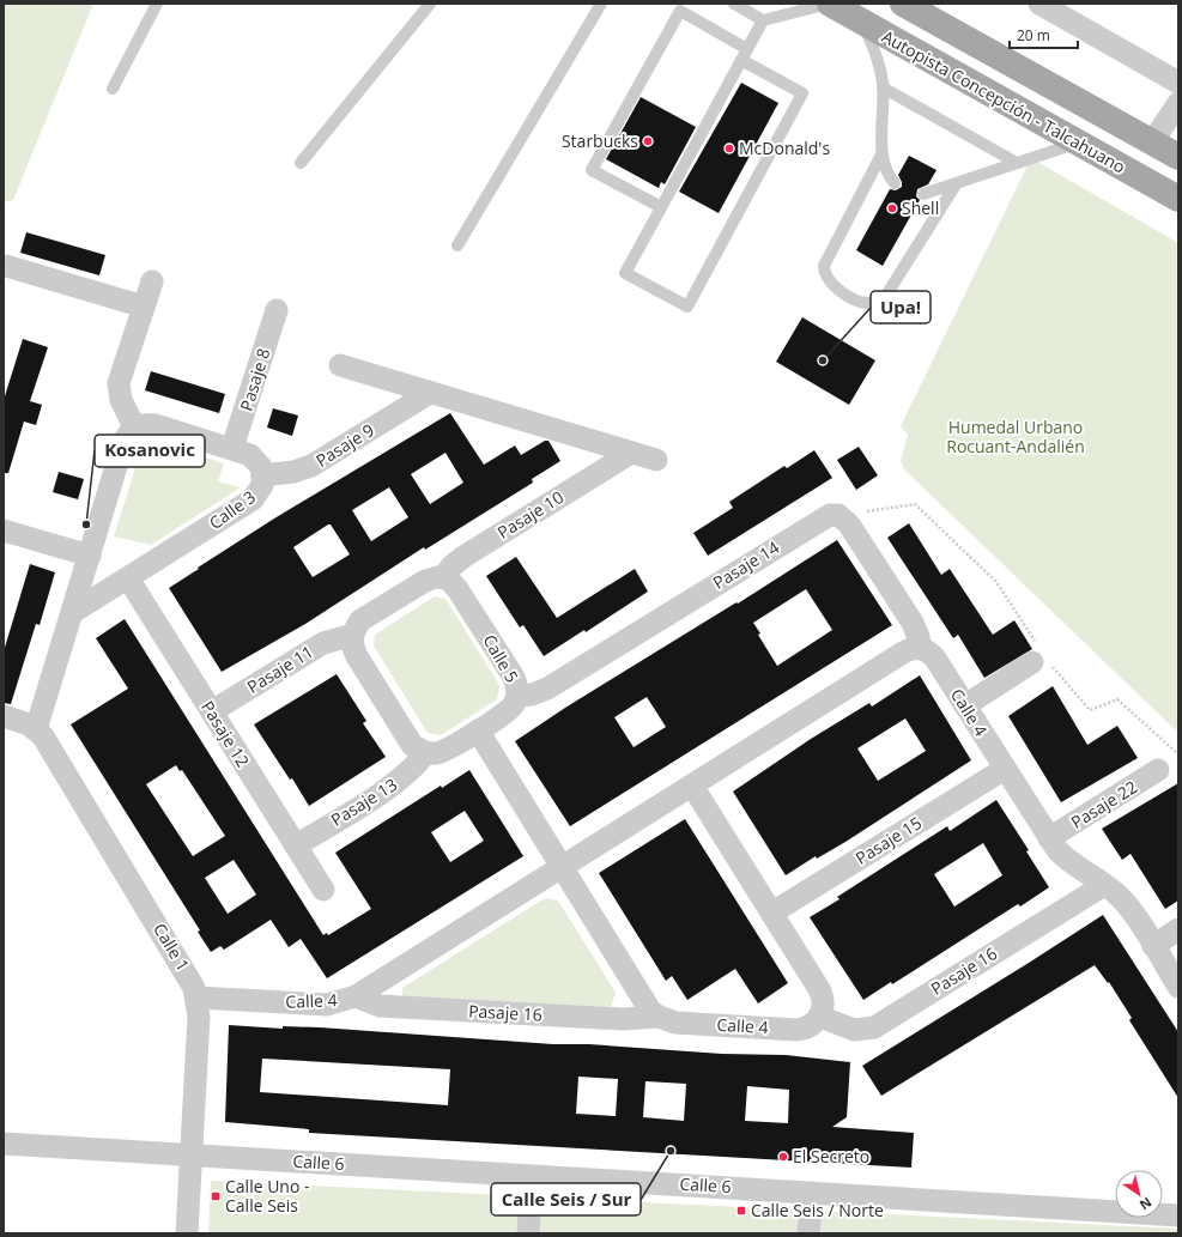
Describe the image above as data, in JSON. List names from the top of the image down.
{
  "streets": {
    "main road": ["Autopista Concepción - Talcahuano"],
    "street": [
      "Pasaje 8",
      "Pasaje 9",
      "Calle 3",
      "Pasaje 10",
      "Pasaje 14",
      "Calle 5",
      "Pasaje 11",
      "Calle 4",
      "Pasaje 12",
      "Pasaje 13",
      "Pasaje 22",
      "Pasaje 15",
      "Calle 1",
      "Pasaje 16",
      "Calle 6"
    ]
  },
  "crossings": [
    ["Pasaje 8", "Calle 3"],
    ["Pasaje 9", "Calle 3"],
    ["Calle 3", "Pasaje 12"],
    ["Pasaje 10", "Pasaje 14"],
    ["Pasaje 10", "Calle 5"],
    ["Pasaje 10", "Pasaje 11"],
    ["Pasaje 10", "Pasaje 13"],
    ["Pasaje 14", "Calle 5"],
    ["Pasaje 14", "Pasaje 11"],
    ["Pasaje 14", "Pasaje 13"],
    ["Calle 5", "Pasaje 11"],
    ["Calle 5", "Pasaje 13"],
    ["Pasaje 11", "Pasaje 12"],
    ["Pasaje 11", "Pasaje 13"],
    ["Calle 4", "Pasaje 22"],
    ["Calle 4", "Pasaje 15"],
    ["Calle 4", "Calle 1"],
    ["Calle 4", "Pasaje 16"],
    ["Pasaje 12", "Pasaje 13"],
    ["Calle 1", "Calle 6"]
  ],
  "parks": ["Humedal Urbano Rocuant-Andalién"],
  "places": {
    "other": [
      "Starbucks",
      "McDonald's",
      "Shell",
      "Upa!",
      "Kosanovic",
      "Calle Seis / Sur",
      "El Secreto"
    ],
    "transit": ["Calle Uno - Calle Seis", "Calle Seis / Norte"]
  },
  "scale_bar": "20 m",
  "north": "bottom right"
}
